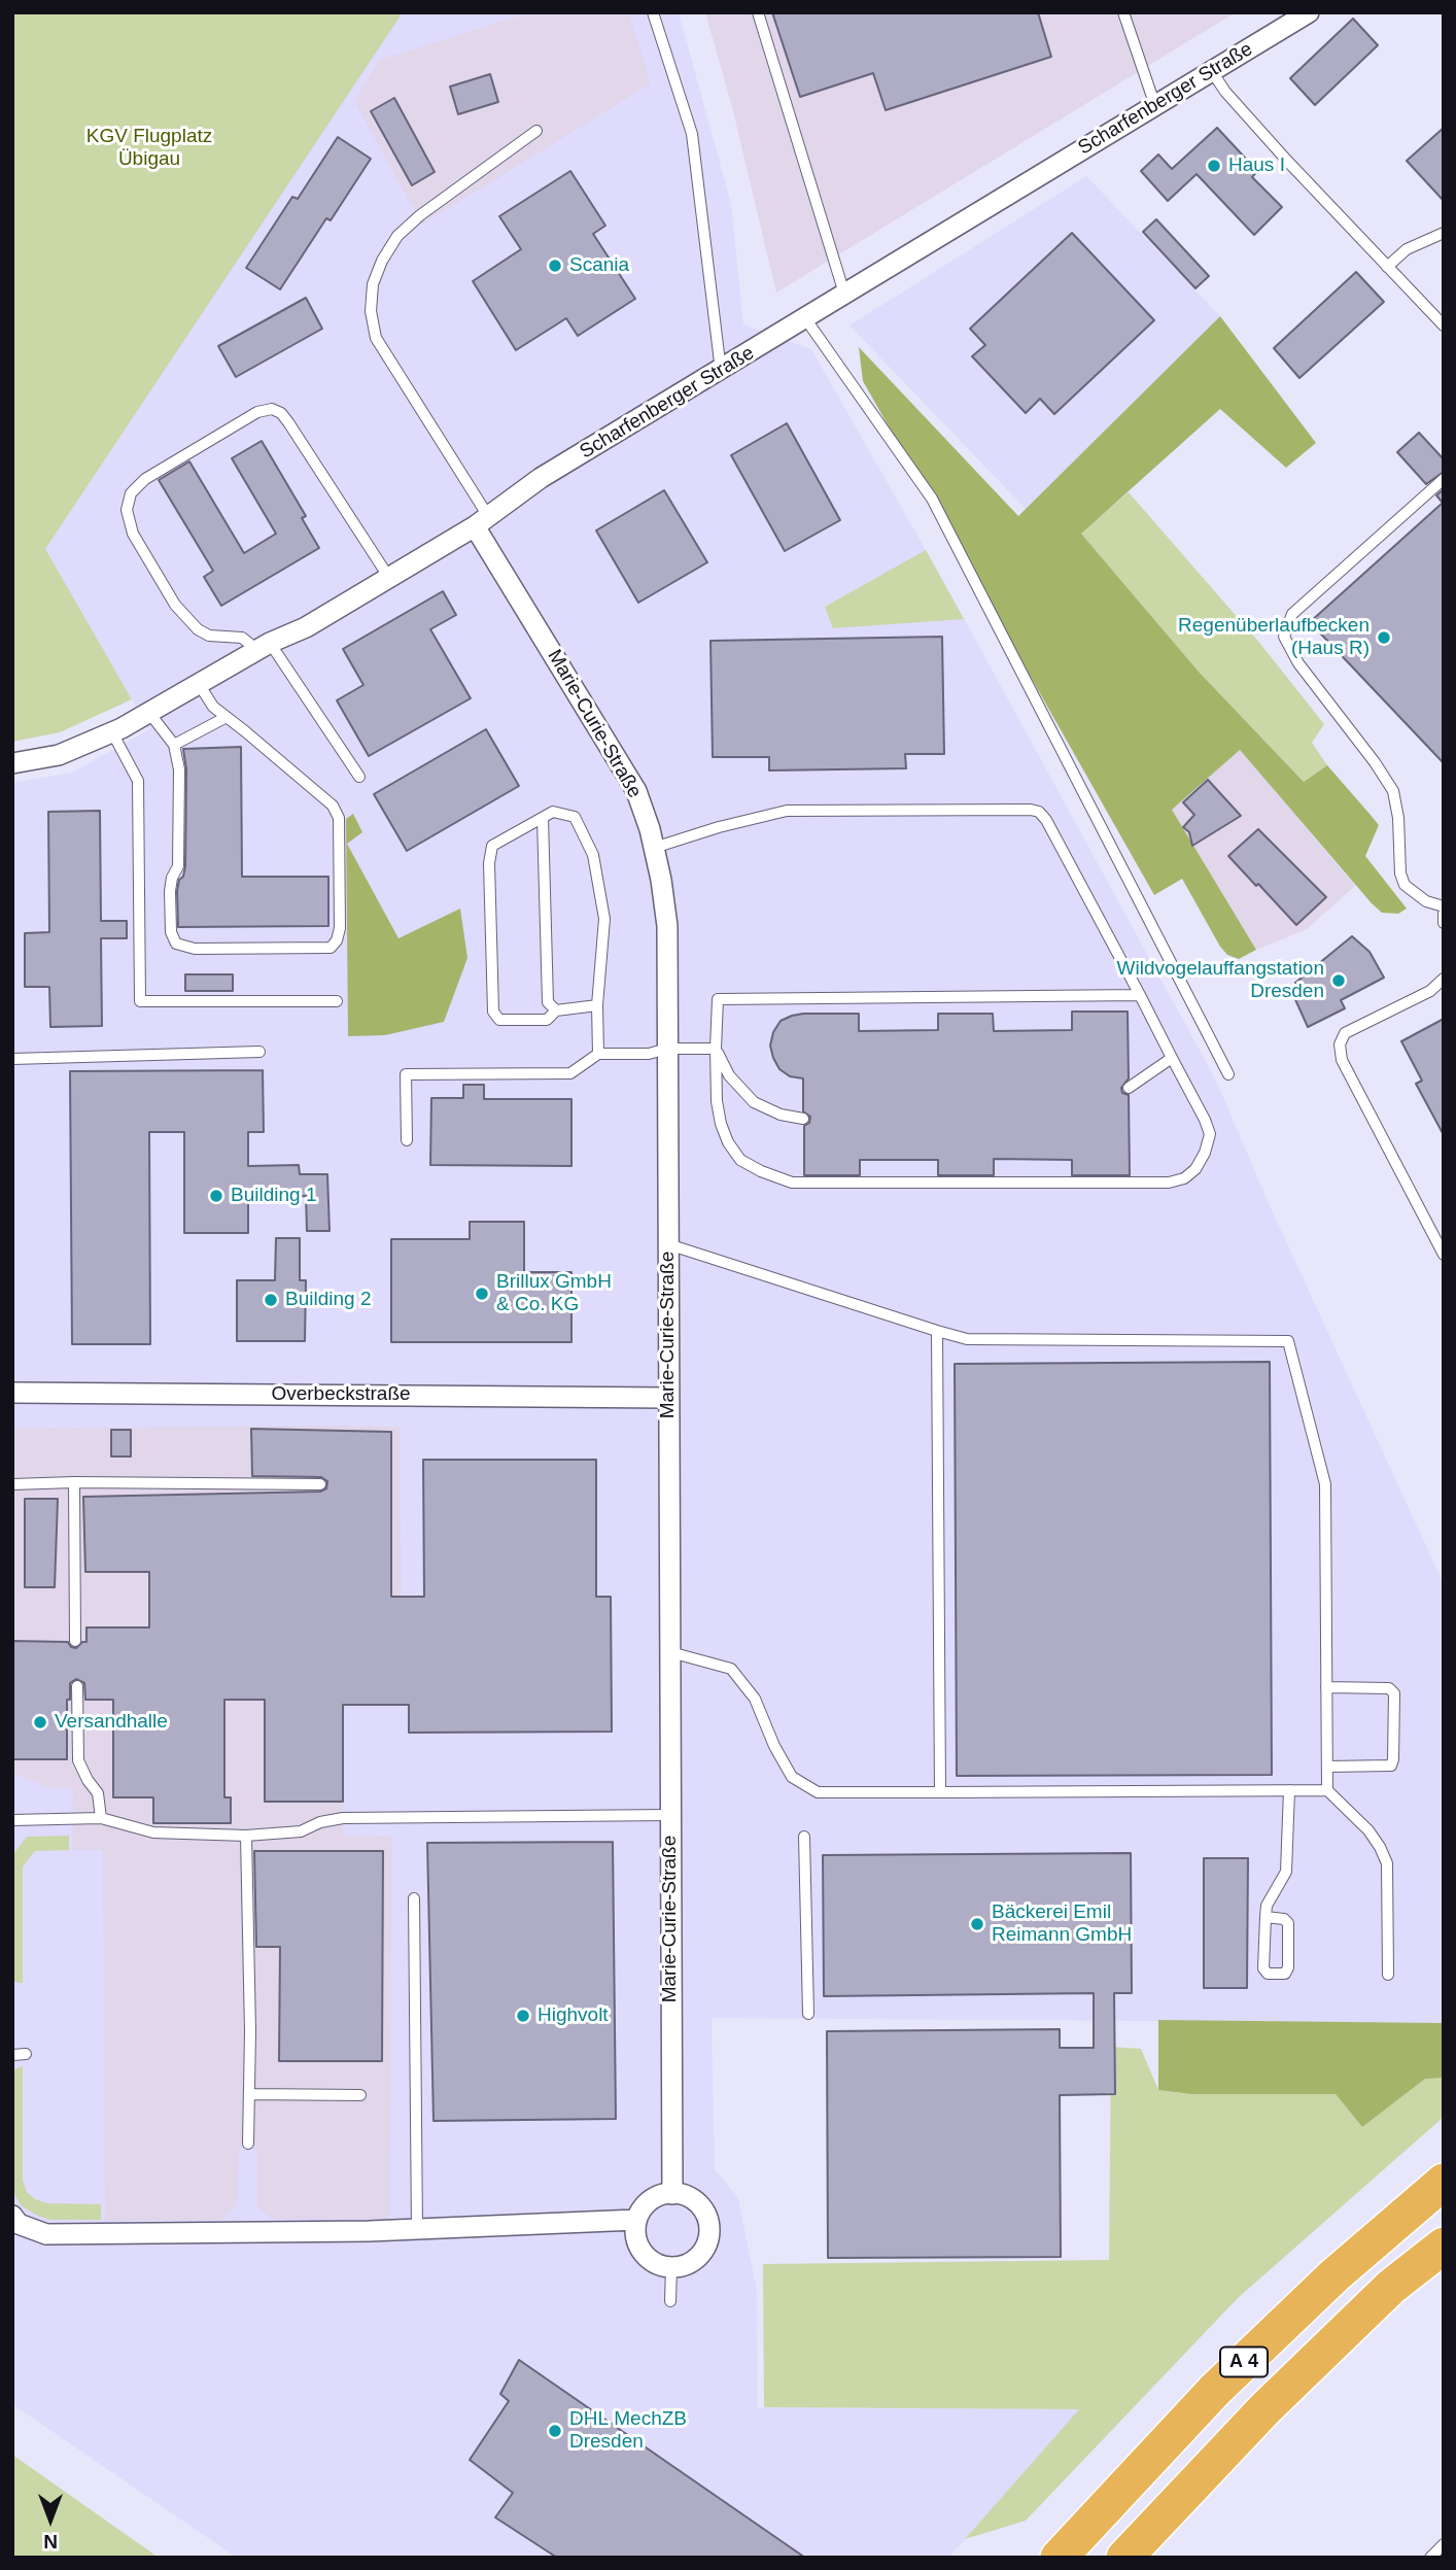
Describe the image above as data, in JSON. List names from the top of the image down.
{
  "streets": {
    "highway": ["A 4"],
    "street": ["Scharfenberger Straße", "Marie-Curie-Straße", "Overbeckstraße"]
  },
  "crossings": [
    ["Scharfenberger Straße", "Marie-Curie-Straße"],
    ["Marie-Curie-Straße", "Overbeckstraße"]
  ],
  "parks": ["KGV Flugplatz Übigau"],
  "places": [
    "Haus I",
    "Scania",
    "Regenüberlaufbecken (Haus R)",
    "Wildvogelauffangstation Dresden",
    "Building 1",
    "Brillux GmbH & Co. KG",
    "Building 2",
    "Versandhalle",
    "Bäckerei Emil Reimann GmbH",
    "Highvolt",
    "DHL MechZB Dresden"
  ],
  "north": "bottom"
}
